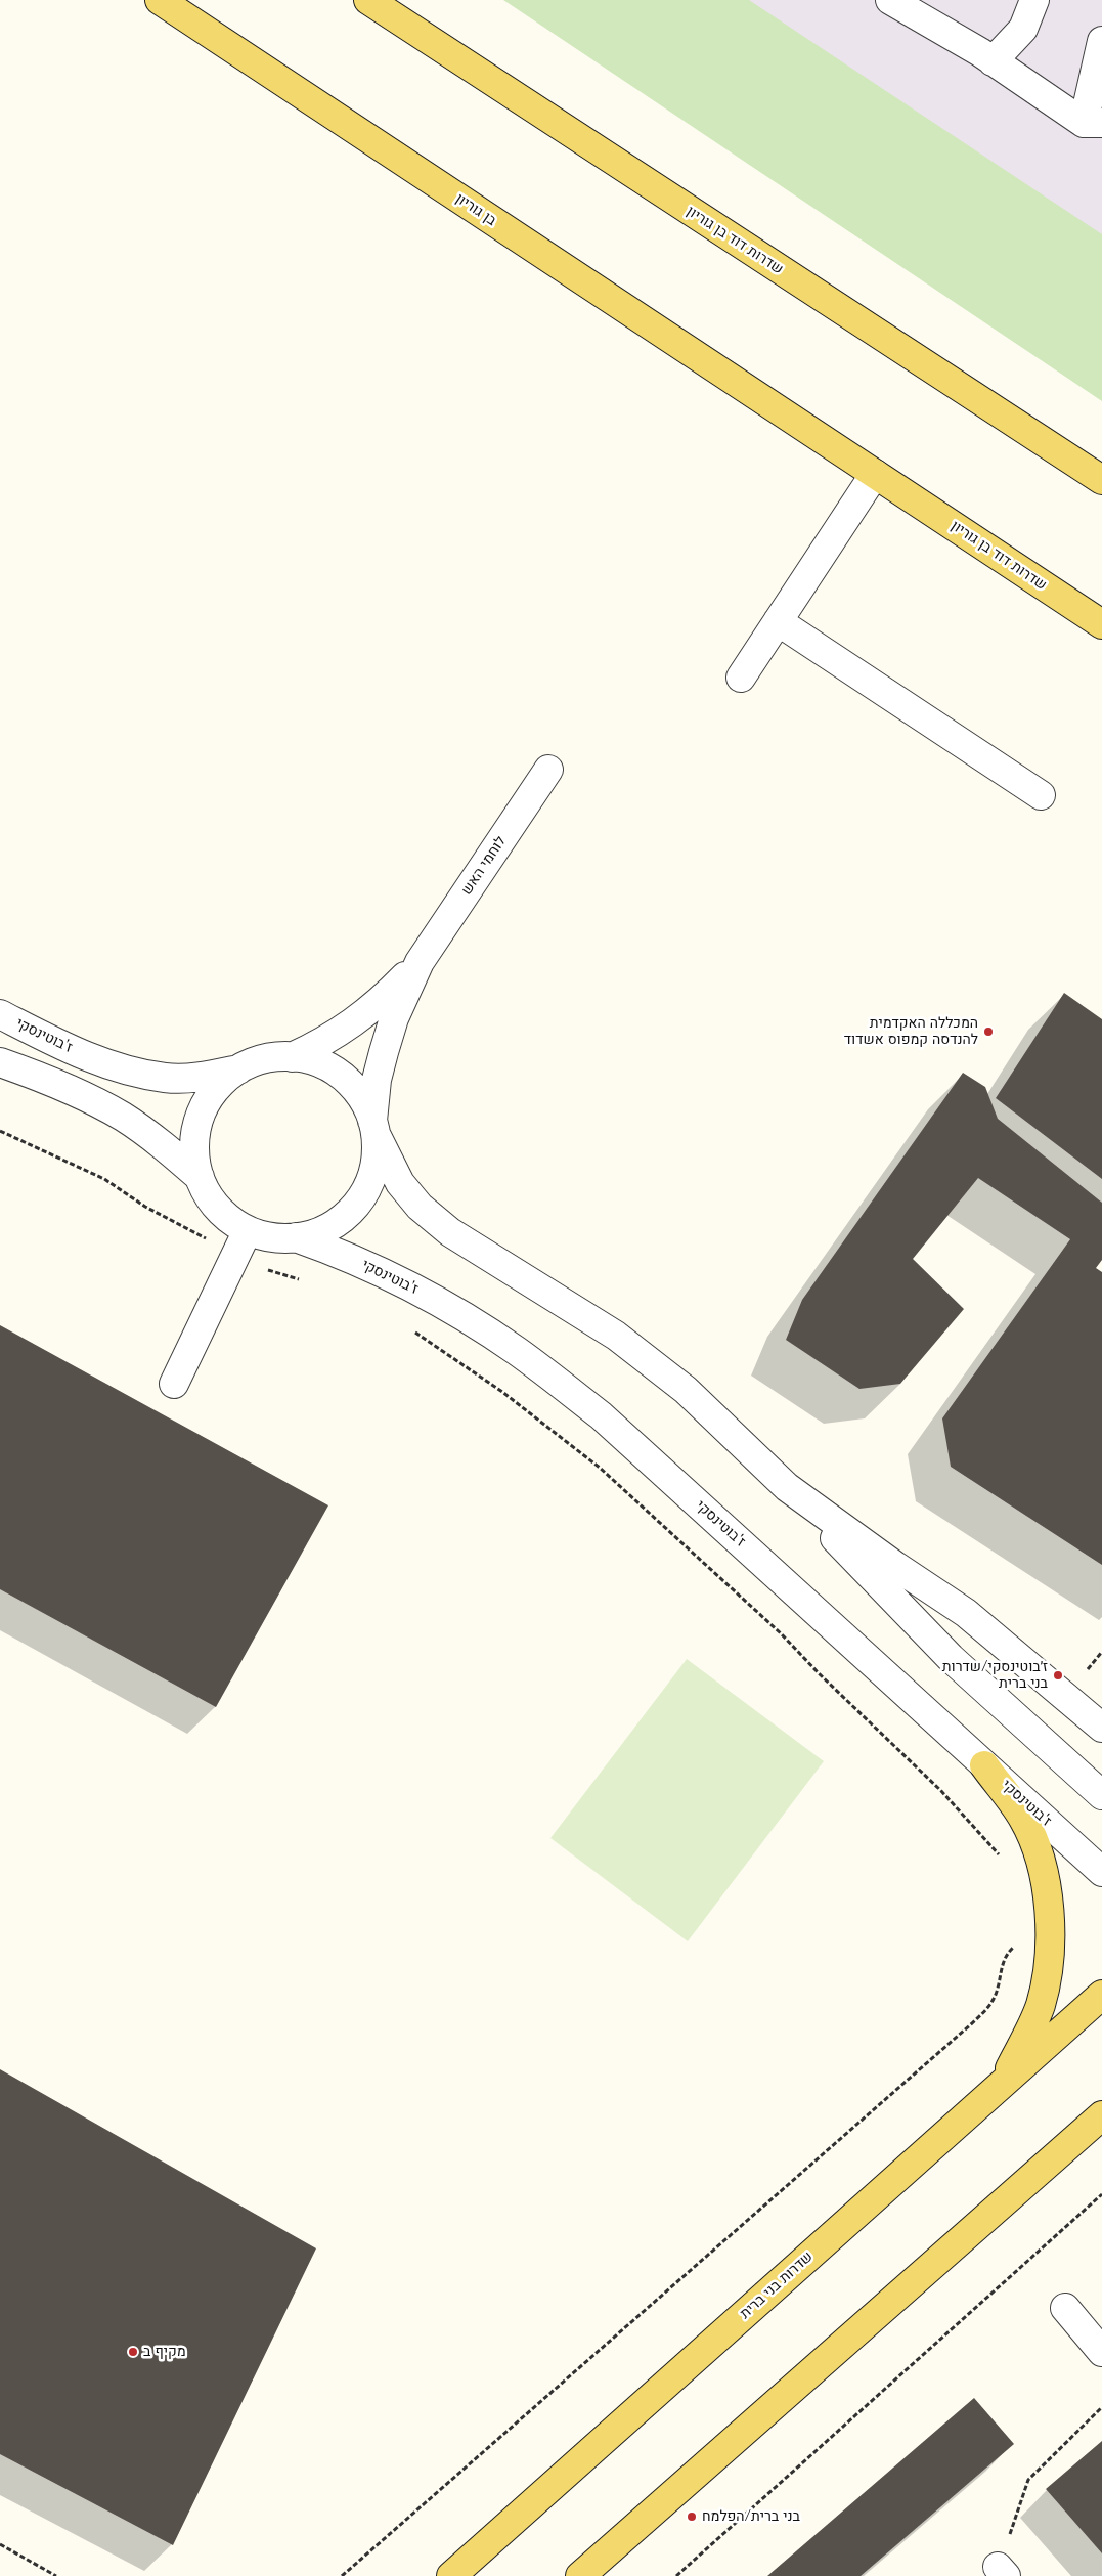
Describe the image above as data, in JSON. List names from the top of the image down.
{
  "streets": {
    "main road": ["בן גוריון", "שדרות דוד בן גוריון", "שדרות בני ברית"],
    "street": ["לוחמי האש", "ז'בוטינסקי"]
  },
  "crossings": [
    ["בן גוריון", "שדרות דוד בן גוריון"],
    ["לוחמי האש", "ז'בוטינסקי"]
  ],
  "places": [
    "המכללה האקדמית להנדסה קמפוס אשדוד",
    "ז׳בוטינסקי/שדרות בני ברית",
    "מקיף ב",
    "בני ברית/הפלמח"
  ]
}
